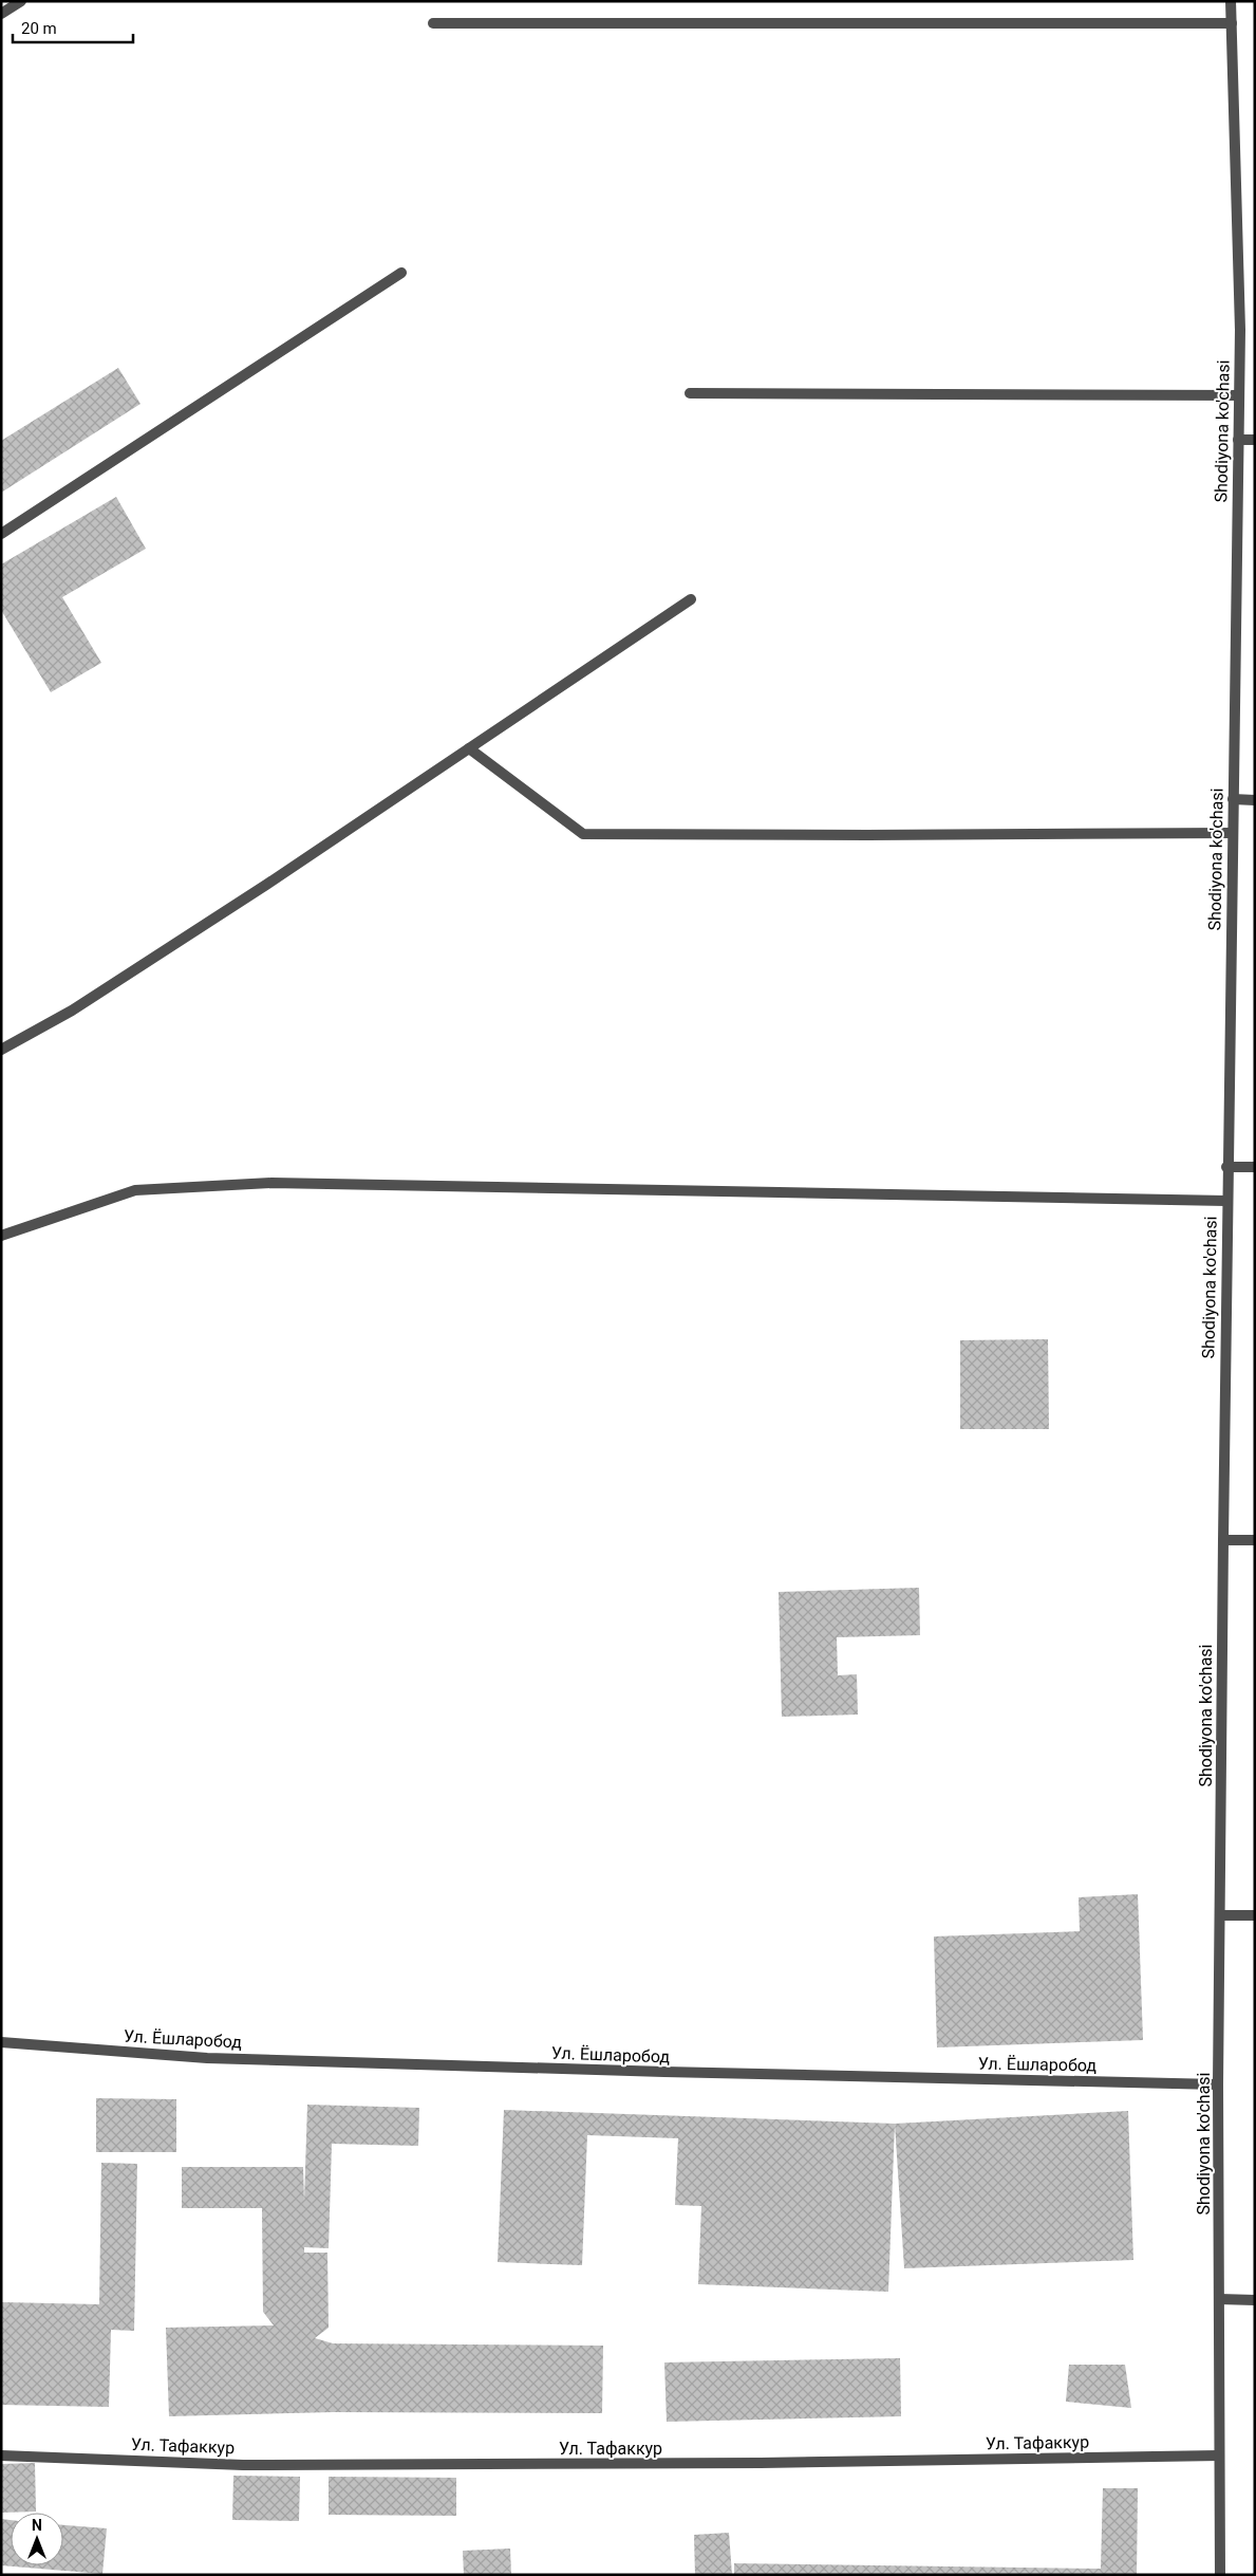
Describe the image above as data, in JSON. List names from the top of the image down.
{
  "streets": {
    "street": ["Shodiyona ko'chasi", "Ул. Ёшларобод", "Ул. Тафаккур"]
  },
  "crossings": [
    ["Shodiyona ko'chasi", "Ул. Ёшларобод"],
    ["Shodiyona ko'chasi", "Ул. Тафаккур"]
  ],
  "scale_bar": "20 m",
  "north": "top"
}
